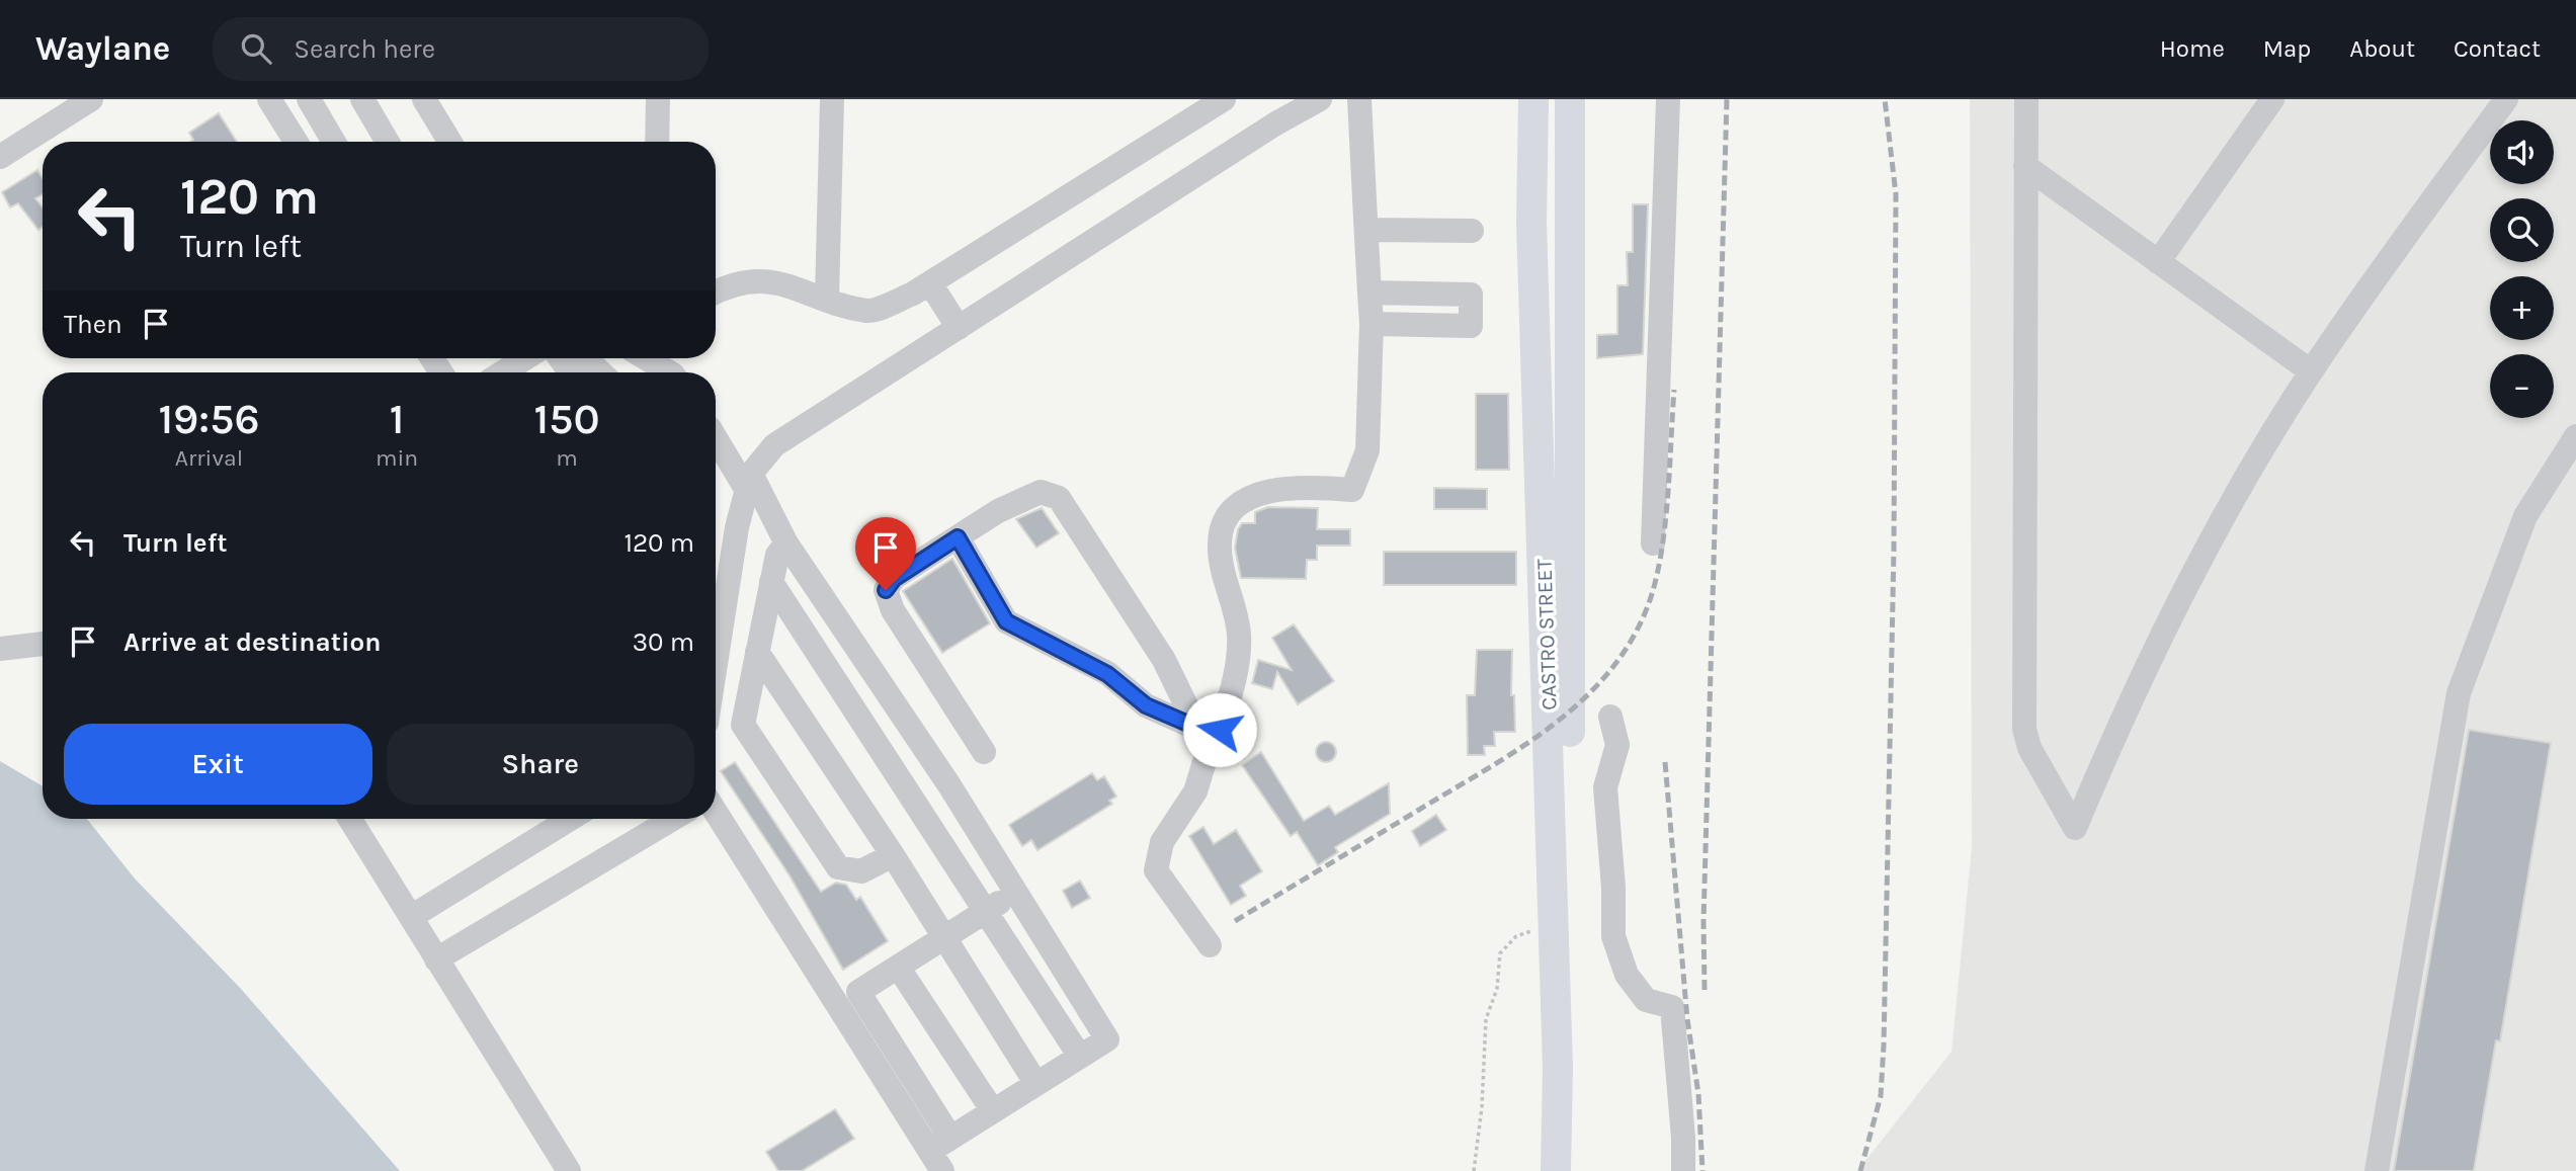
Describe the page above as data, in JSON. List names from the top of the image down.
{
  "streets": {
    "main road": ["CASTRO STREET"]
  },
  "page": {
    "header": "Waylane",
    "search": "Search here",
    "nav": [
      "Home",
      "Map",
      "About",
      "Contact"
    ],
    "map_buttons": ["+", "−"],
    "turn": ["120 m", "Turn left"],
    "then": "Then",
    "eta": [
      "19:56",
      "Arrival",
      "1",
      "min",
      "150",
      "m"
    ],
    "list": [
      {
        "name": "Turn left",
        "value": "120 m"
      },
      {
        "name": "Arrive at destination",
        "value": "30 m"
      }
    ],
    "buttons": ["Exit", "Share"]
  }
}
